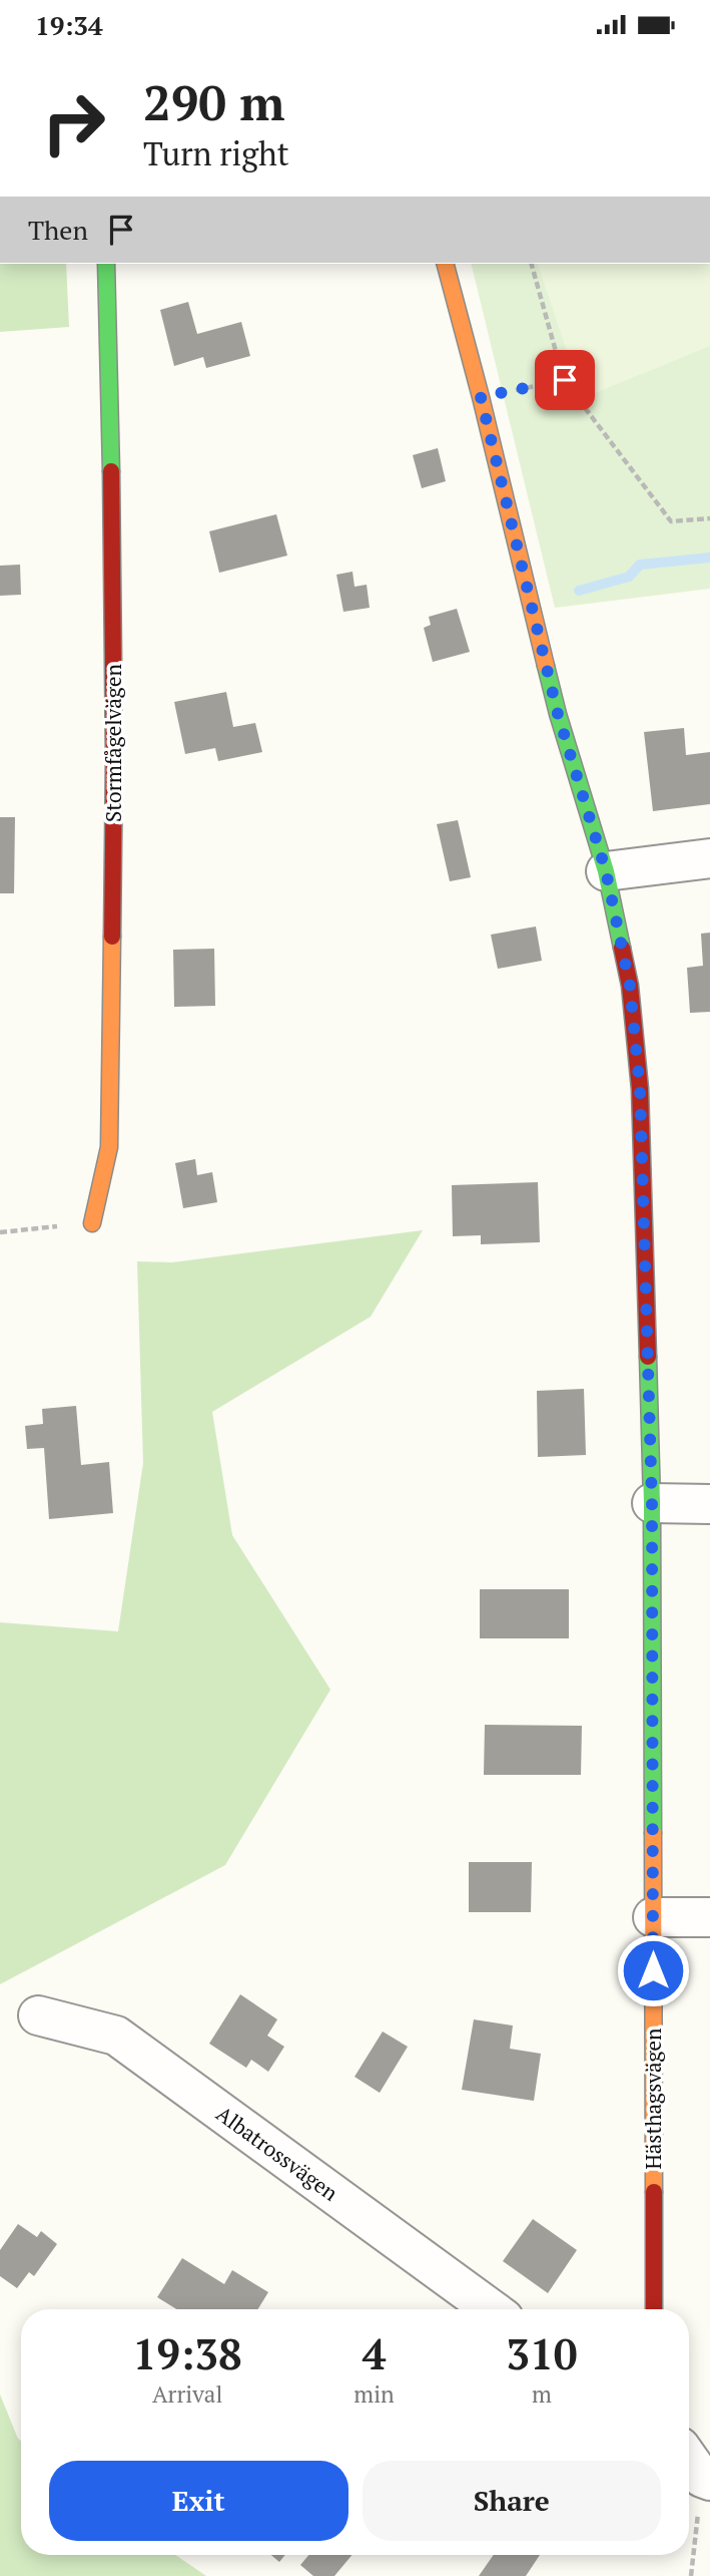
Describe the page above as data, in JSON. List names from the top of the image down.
{
  "streets": {
    "street": ["Stormfågelvägen", "Hästhagsvägen", "Albatrossvägen"]
  },
  "page": {
    "status": "19:34",
    "turn": ["290 m", "Turn right"],
    "then": "Then",
    "eta": [
      "19:38",
      "Arrival",
      "4",
      "min",
      "310",
      "m"
    ],
    "buttons": ["Exit", "Share"]
  }
}
